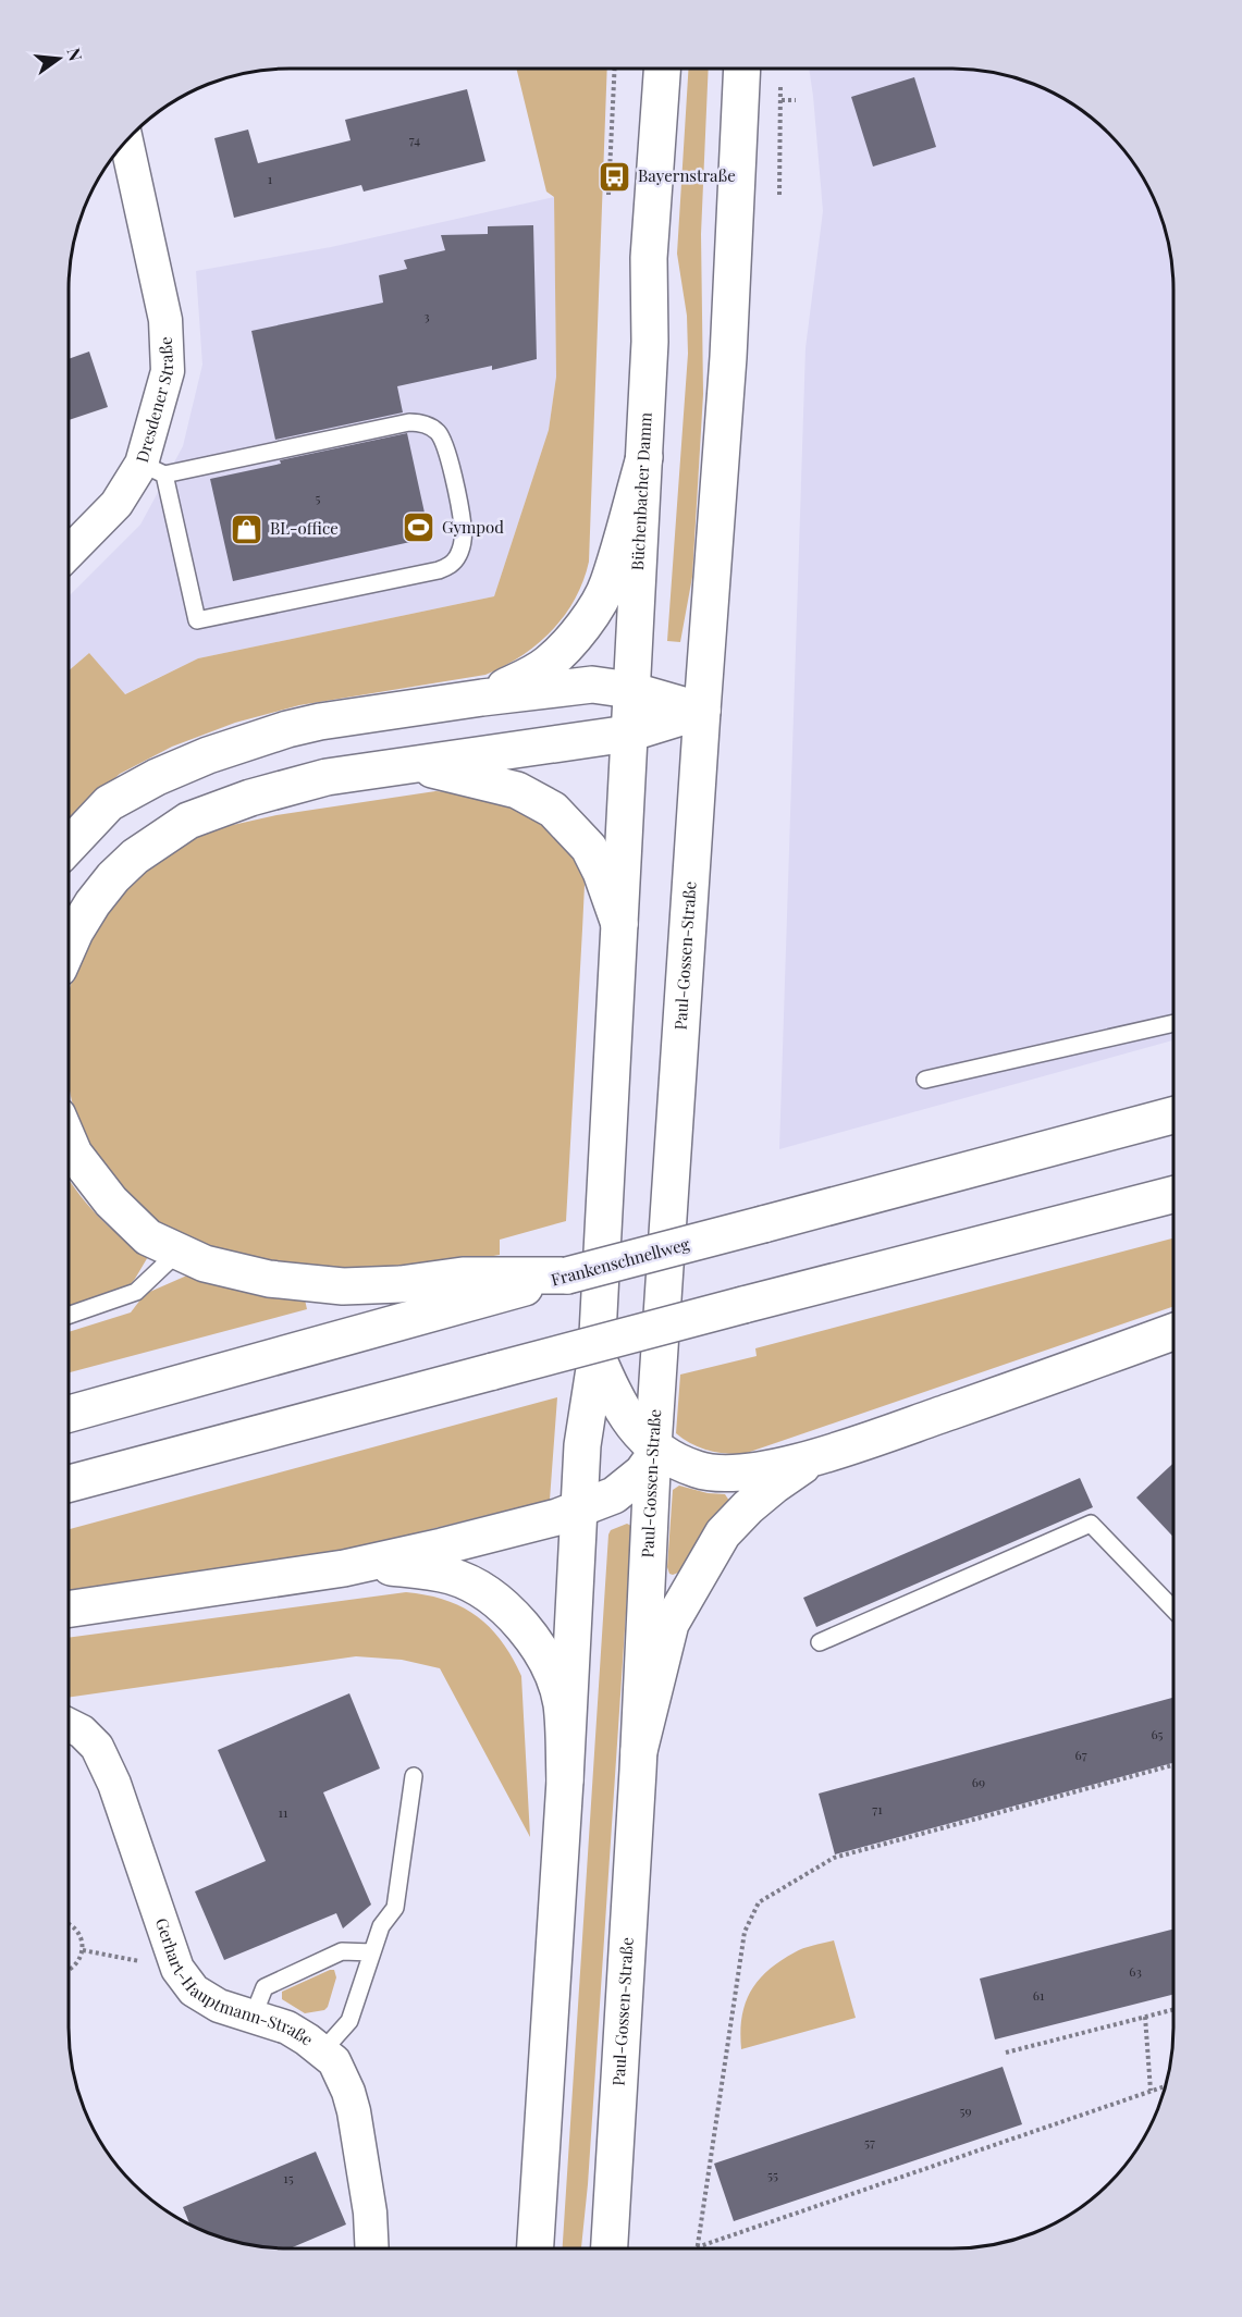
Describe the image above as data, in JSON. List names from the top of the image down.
{
  "streets": {
    "main road": ["Büchenbacher Damm", "Paul-Gossen-Straße", "Frankenschnellweg"],
    "street": ["Dresdener Straße", "Gerhart-Hauptmann-Straße"]
  },
  "places": {
    "bus stop": ["Bayernstraße"],
    "sports": ["Gympod"],
    "shop": ["BL-office"]
  },
  "house_numbers": [
    "74",
    "1",
    "3",
    "5",
    "65",
    "67",
    "69",
    "71",
    "11",
    "63",
    "61",
    "59",
    "57",
    "55",
    "15"
  ],
  "north": "right"
}
